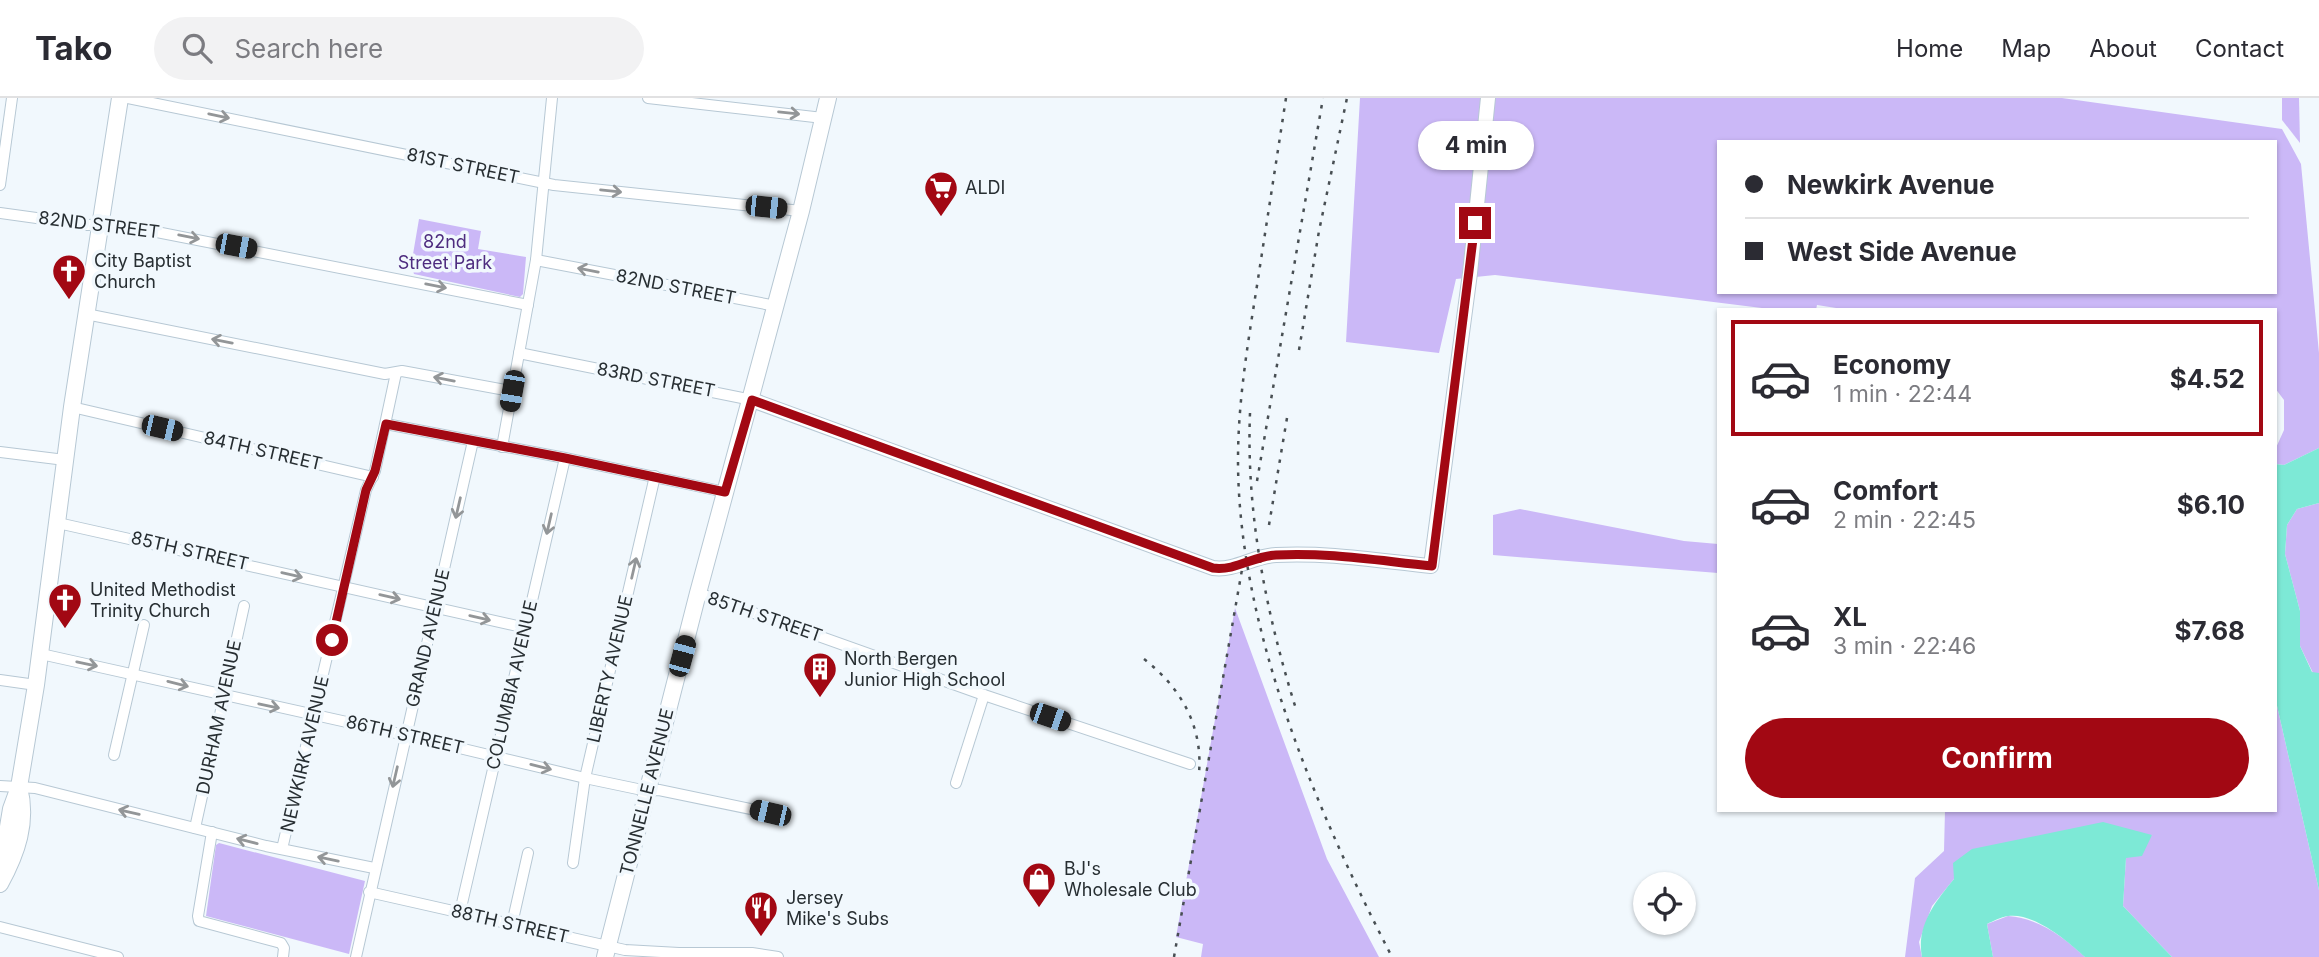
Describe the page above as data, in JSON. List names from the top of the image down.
{
  "streets": {
    "main road": ["TONNELLE AVENUE"],
    "street": [
      "81ST STREET",
      "82ND STREET",
      "83RD STREET",
      "84TH STREET",
      "85TH STREET",
      "GRAND AVENUE",
      "LIBERTY AVENUE",
      "COLUMBIA AVENUE",
      "DURHAM AVENUE",
      "86TH STREET",
      "NEWKIRK AVENUE",
      "88TH STREET"
    ]
  },
  "crossings": [
    ["81ST STREET", "TONNELLE AVENUE"],
    ["82ND STREET", "TONNELLE AVENUE"],
    ["83RD STREET", "TONNELLE AVENUE"],
    ["84TH STREET", "NEWKIRK AVENUE"],
    ["85TH STREET", "GRAND AVENUE"],
    ["85TH STREET", "COLUMBIA AVENUE"],
    ["85TH STREET", "NEWKIRK AVENUE"],
    ["85TH STREET", "TONNELLE AVENUE"],
    ["GRAND AVENUE", "86TH STREET"],
    ["GRAND AVENUE", "88TH STREET"],
    ["LIBERTY AVENUE", "86TH STREET"],
    ["COLUMBIA AVENUE", "86TH STREET"],
    ["COLUMBIA AVENUE", "88TH STREET"],
    ["DURHAM AVENUE", "86TH STREET"],
    ["86TH STREET", "NEWKIRK AVENUE"],
    ["86TH STREET", "TONNELLE AVENUE"],
    ["TONNELLE AVENUE", "88TH STREET"]
  ],
  "one_way": [
    "81ST STREET",
    "85TH STREET",
    "GRAND AVENUE",
    "LIBERTY AVENUE",
    "COLUMBIA AVENUE",
    "86TH STREET"
  ],
  "parks": ["82nd Street Park"],
  "places": {
    "supermarket": ["ALDI"],
    "church": ["City Baptist Church", "United Methodist Trinity Church"],
    "building": ["North Bergen Junior High School"],
    "shop": ["BJ's Wholesale Club"],
    "restaurant": ["Jersey Mike's Subs"]
  },
  "page": {
    "header": "Tako",
    "search": "Search here",
    "nav": [
      "Home",
      "Map",
      "About",
      "Contact"
    ],
    "bubble": "4 min",
    "banner": ["Newkirk Avenue", "West Side Avenue"],
    "list": [
      {
        "name": "Economy",
        "note": "1 min · 22:44",
        "value": "$4.52"
      },
      {
        "name": "Comfort",
        "note": "2 min · 22:45",
        "value": "$6.10"
      },
      {
        "name": "XL",
        "note": "3 min · 22:46",
        "value": "$7.68"
      }
    ],
    "buttons": "Confirm"
  }
}
